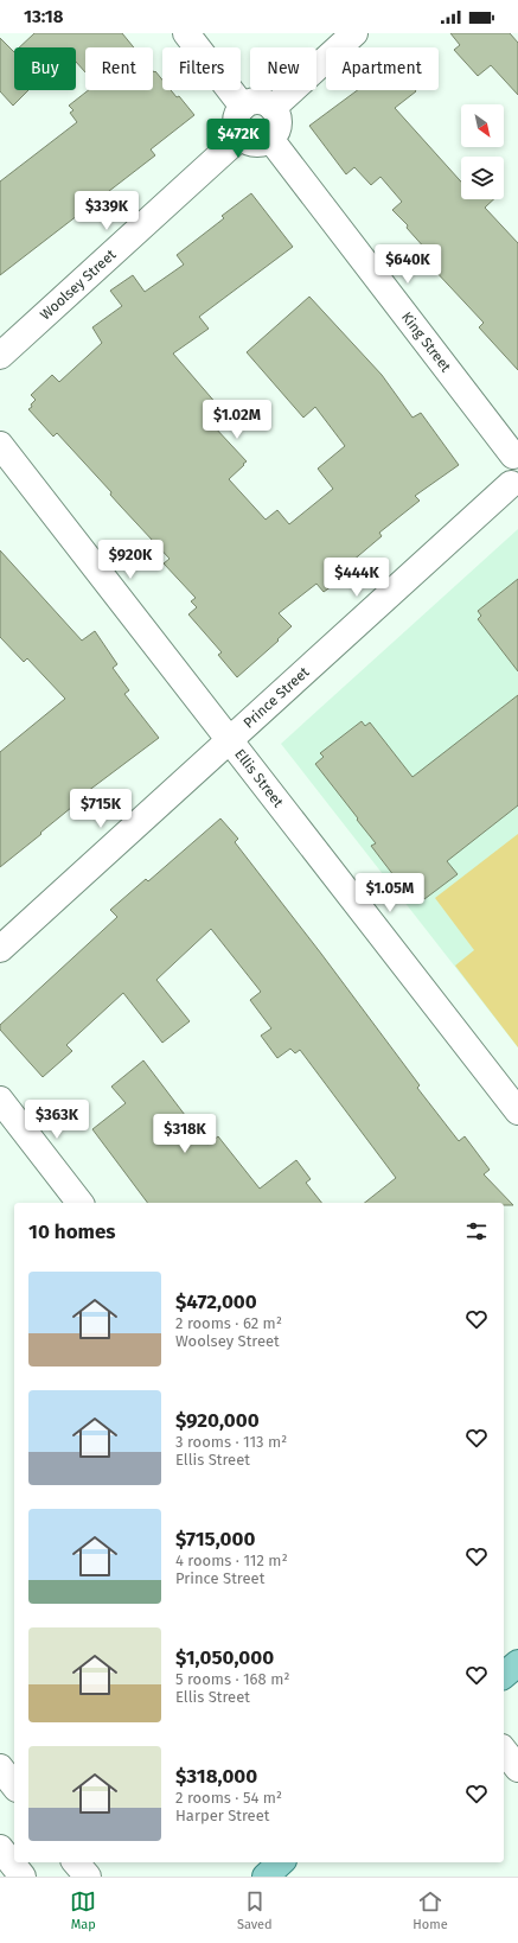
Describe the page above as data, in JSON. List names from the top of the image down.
{
  "streets": {
    "street": [
      "Woolsey Street",
      "King Street",
      "Prince Street",
      "Ellis Street"
    ]
  },
  "crossings": [
    ["Woolsey Street", "King Street"],
    ["Prince Street", "Ellis Street"]
  ],
  "north": "bottom right",
  "page": {
    "status": "13:18",
    "chip": [
      "Buy",
      "Rent",
      "Filters",
      "New",
      "Apartment"
    ],
    "price": [
      "$472K",
      "$339K",
      "$640K",
      "$1.02M",
      "$920K",
      "$444K",
      "$715K",
      "$1.05M",
      "$363K",
      "$318K"
    ],
    "heading": "10 homes",
    "list": [
      {
        "name": "$472,000",
        "note": "2 rooms · 62 m² · Woolsey Street"
      },
      {
        "name": "$920,000",
        "note": "3 rooms · 113 m² · Ellis Street"
      },
      {
        "name": "$715,000",
        "note": "4 rooms · 112 m² · Prince Street"
      },
      {
        "name": "$1,050,000",
        "note": "5 rooms · 168 m² · Ellis Street"
      },
      {
        "name": "$318,000",
        "note": "2 rooms · 54 m² · Harper Street"
      }
    ],
    "tabs": ["Map", "Saved", "Home"]
  }
}
